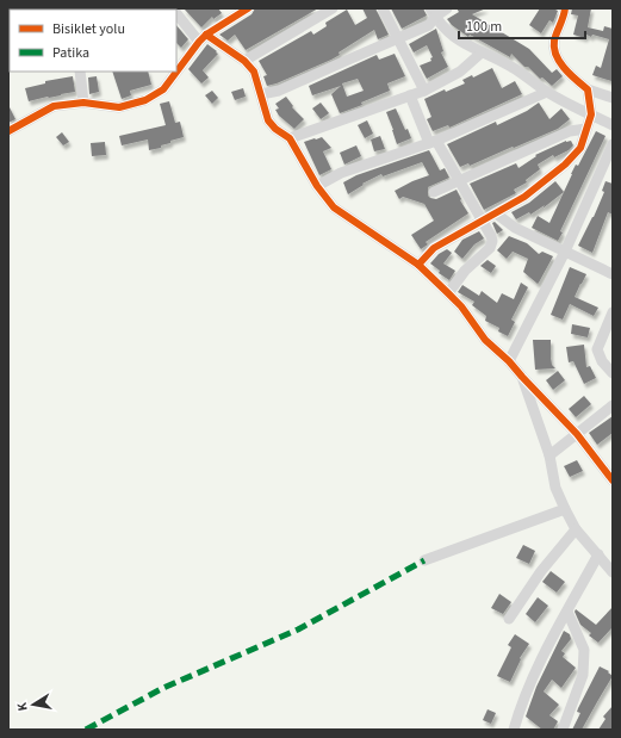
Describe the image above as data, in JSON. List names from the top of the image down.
{
  "legend": ["Bisiklet yolu", "Patika"],
  "scale_bar": "100 m",
  "north": "left"
}
